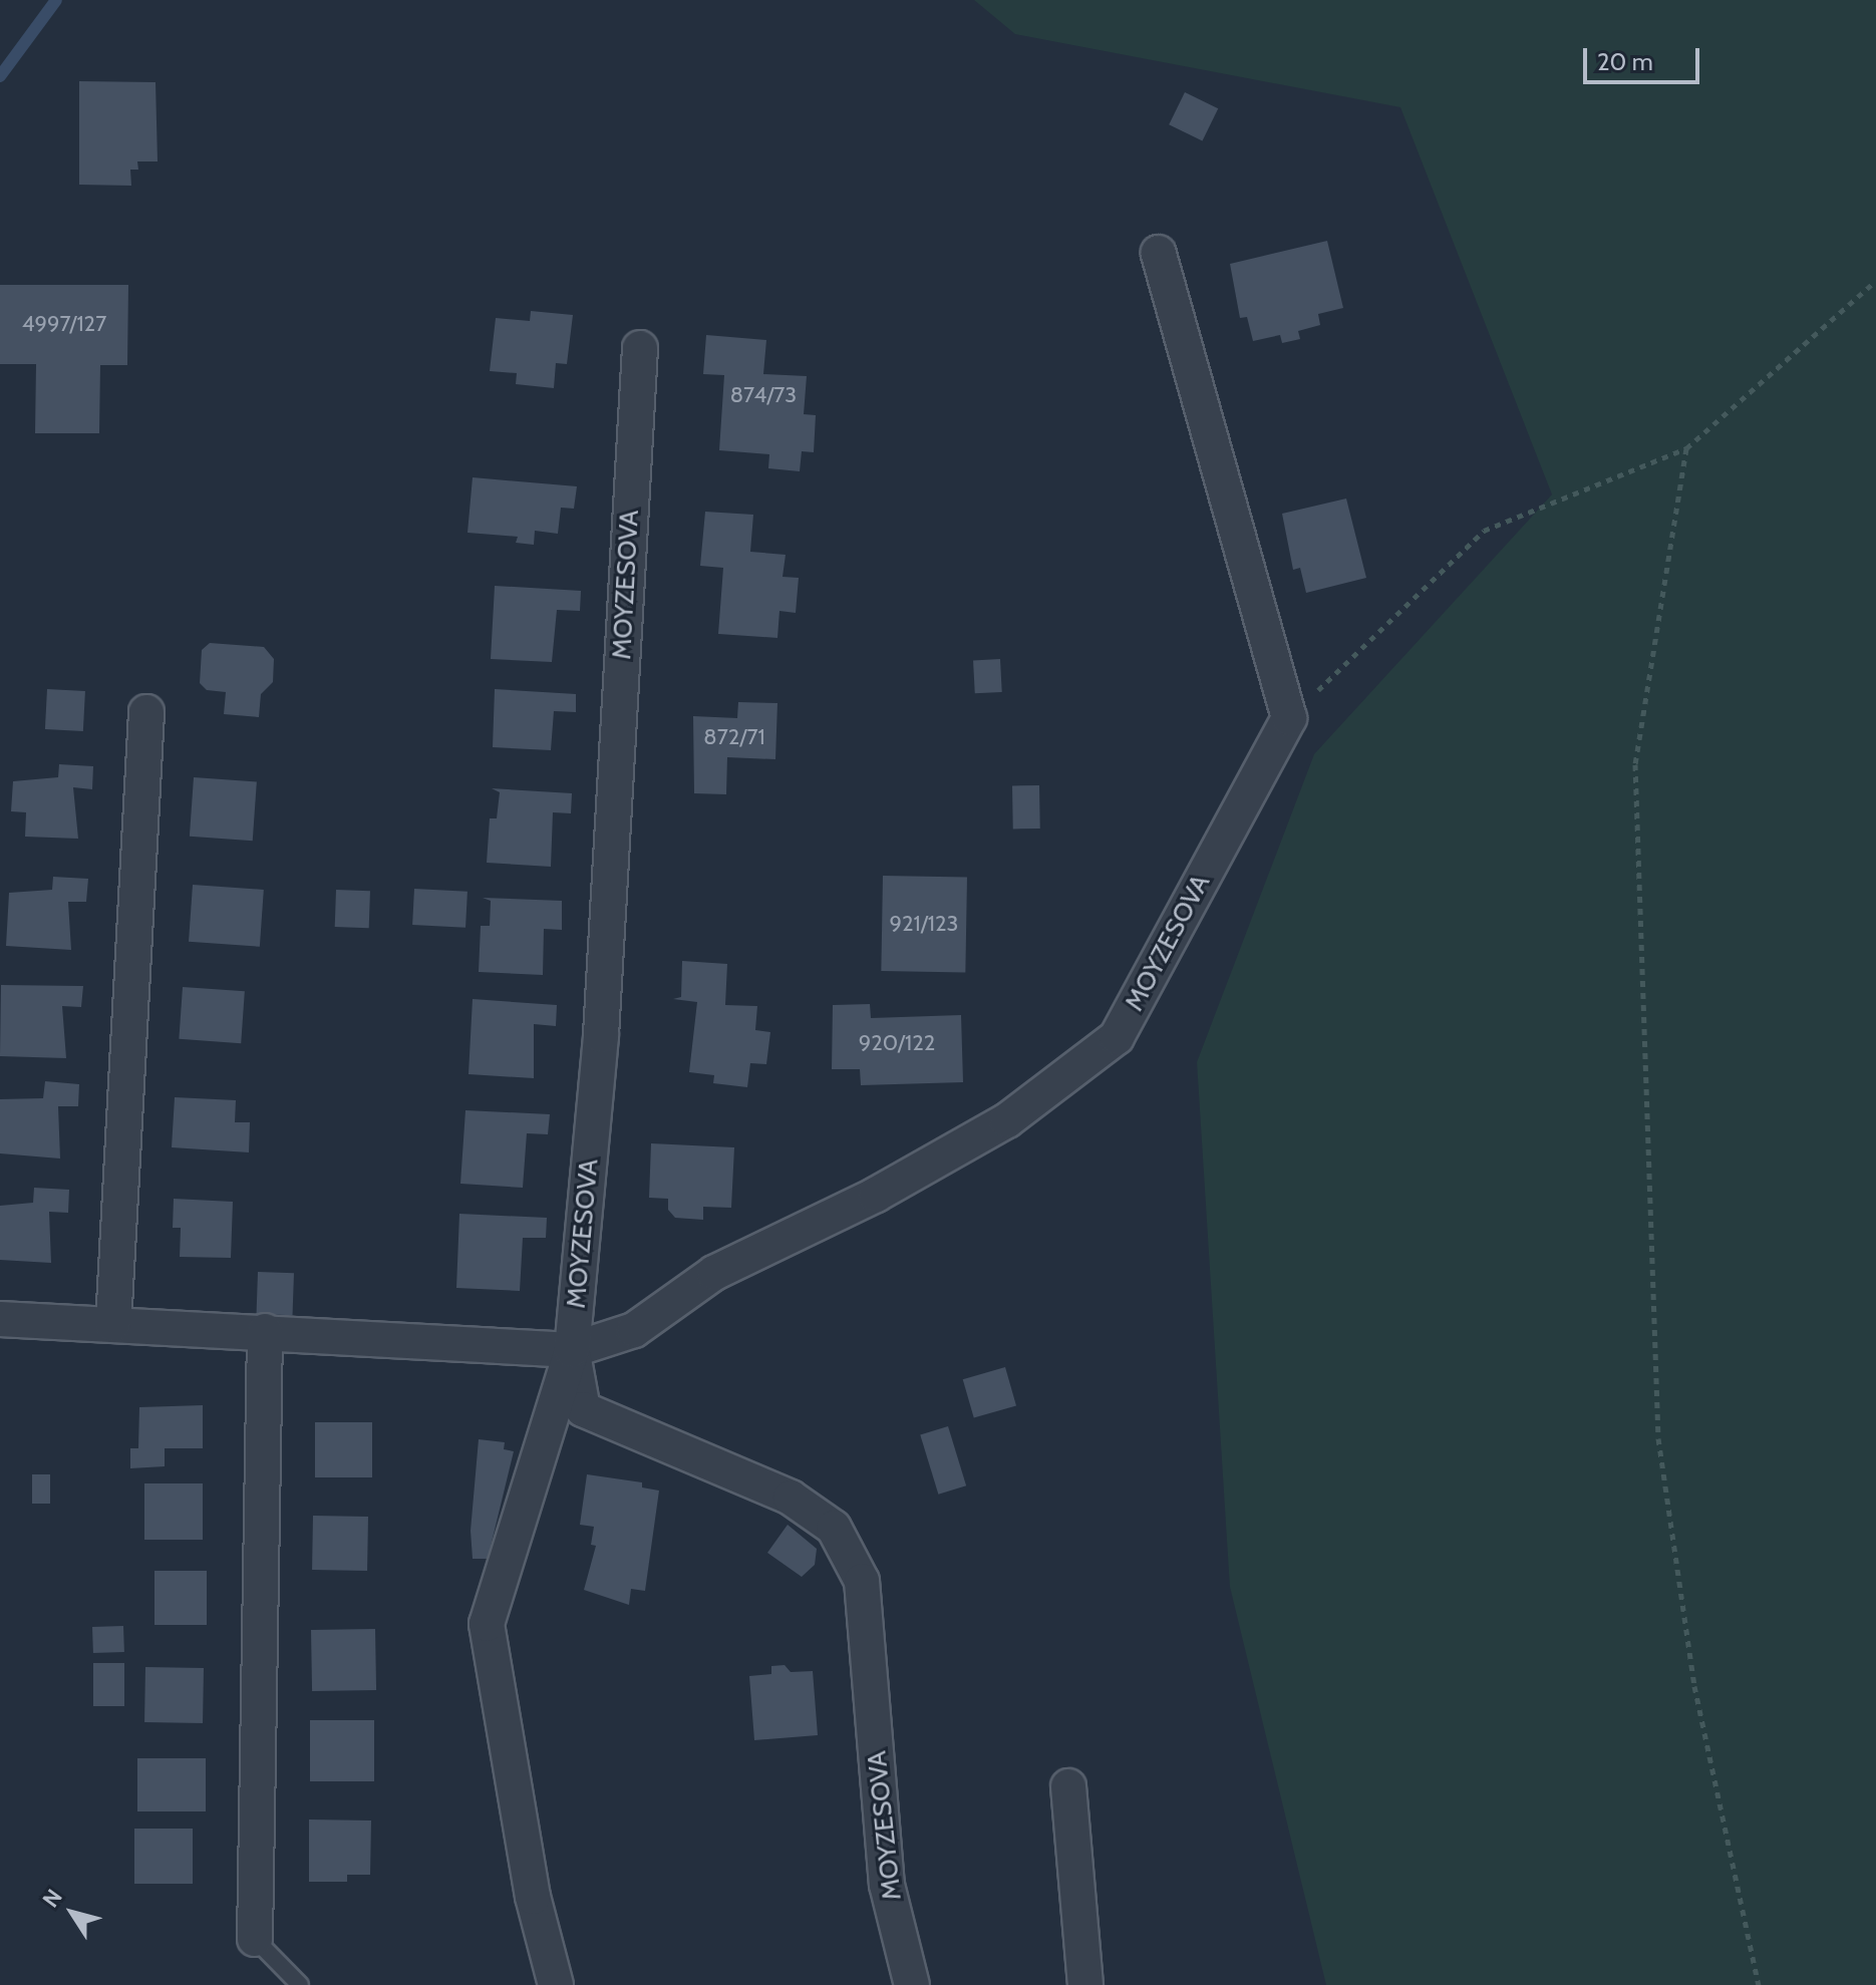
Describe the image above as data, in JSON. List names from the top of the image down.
{
  "streets": {
    "street": ["MOYZESOVA"]
  },
  "house_numbers": [
    "4997/127",
    "874/73",
    "872/71",
    "921/123",
    "920/122"
  ],
  "scale_bar": "20 m",
  "north": "top left"
}
